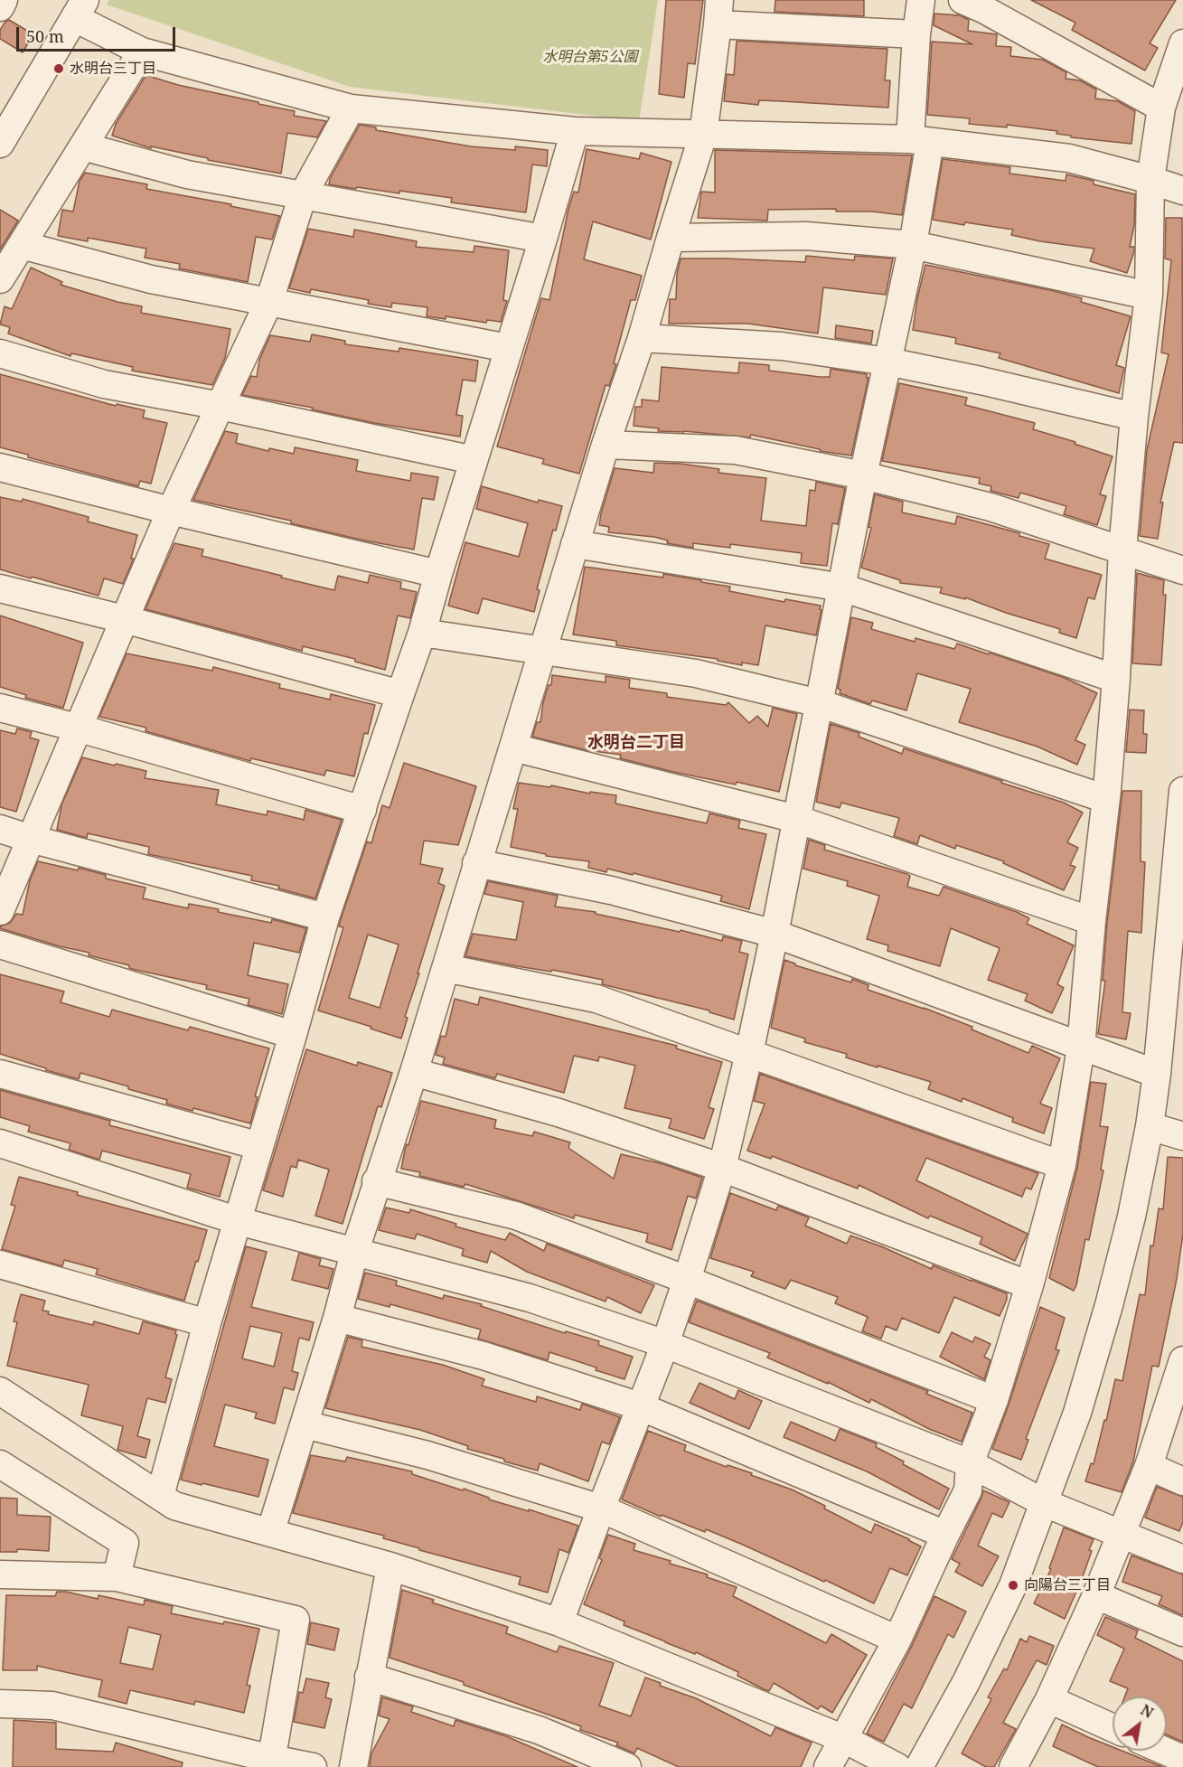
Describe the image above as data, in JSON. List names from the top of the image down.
{
  "districts": ["水明台二丁目"],
  "parks": ["水明台第5公園"],
  "places": ["水明台三丁目", "向陽台三丁目"],
  "scale_bar": "50 m",
  "north": "top right"
}
